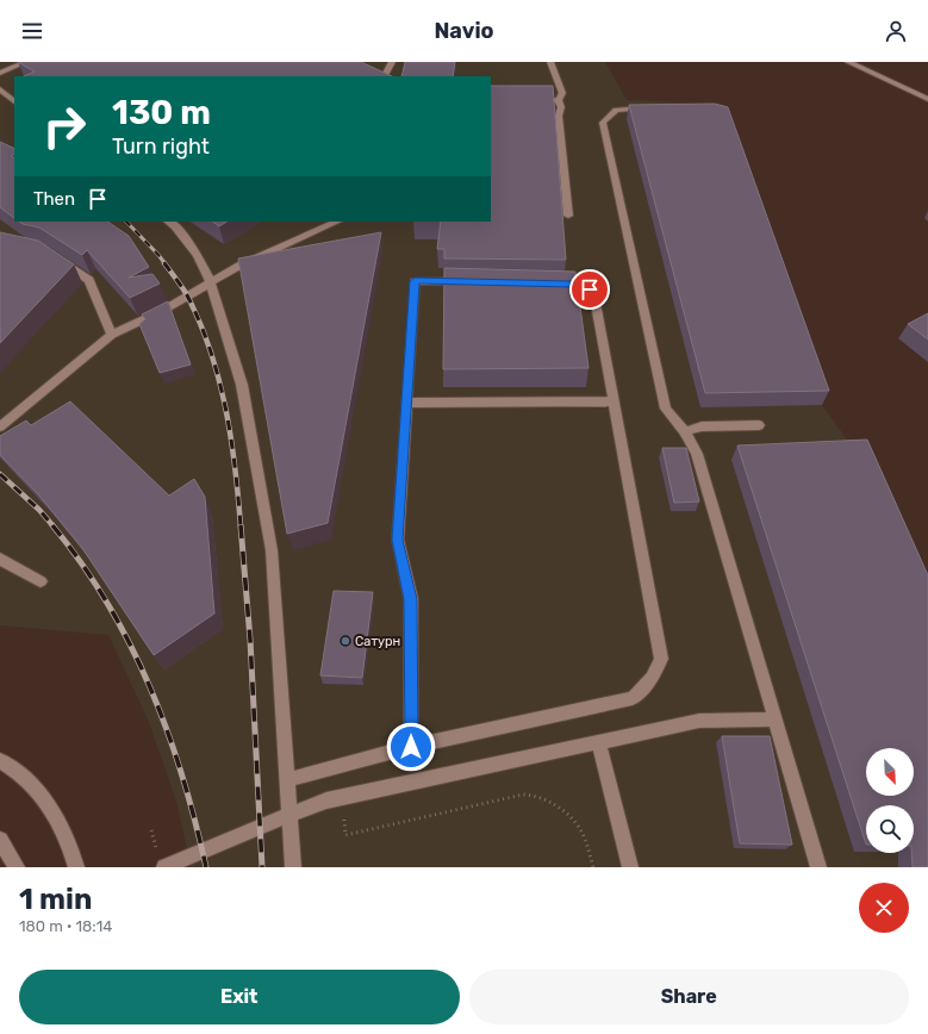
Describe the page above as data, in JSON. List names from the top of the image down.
{
  "places": ["Сатурн"],
  "north": "bottom right",
  "page": {
    "header": "Navio",
    "turn": ["130 m", "Turn right"],
    "then": "Then",
    "heading": ["1 min", "180 m · 18:14"],
    "buttons": ["Exit", "Share"]
  }
}
